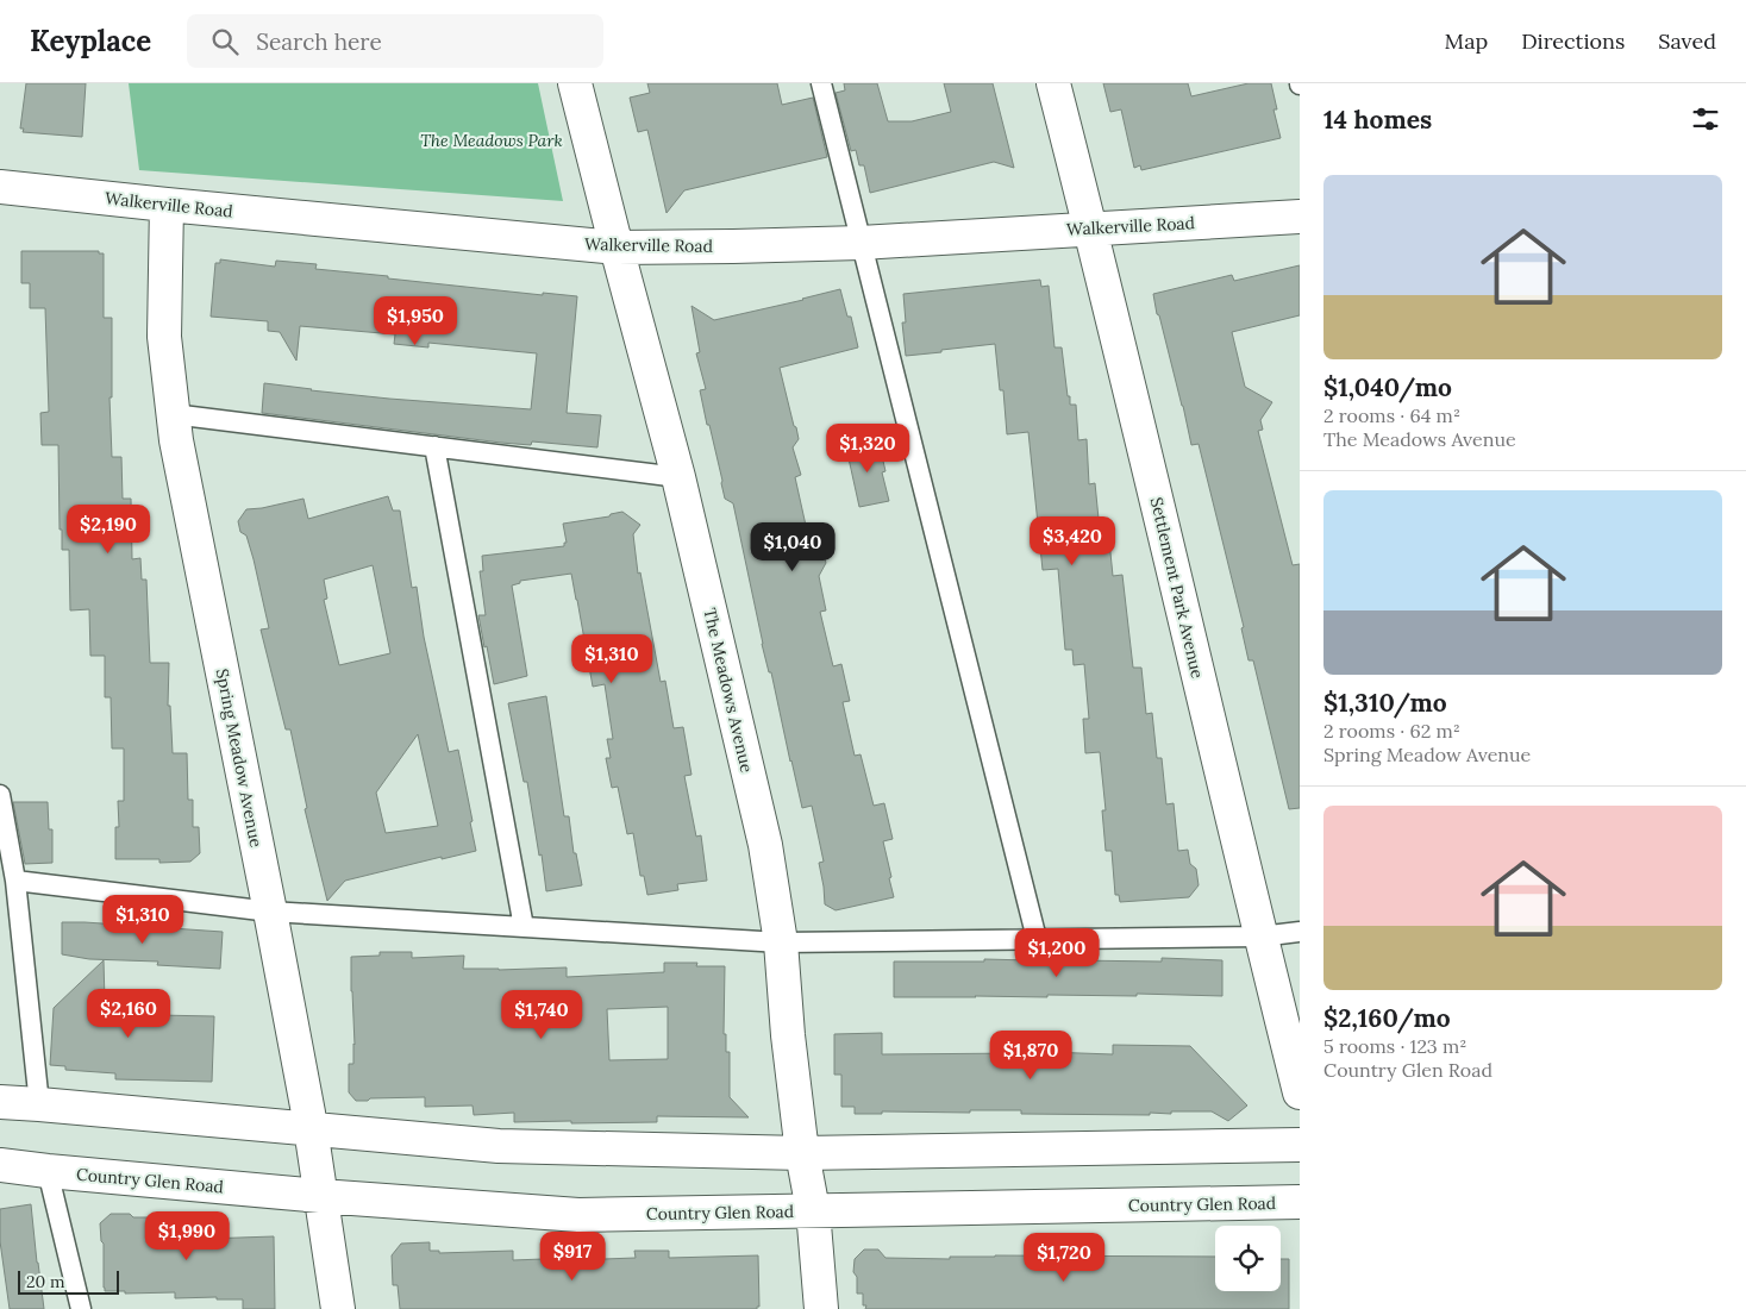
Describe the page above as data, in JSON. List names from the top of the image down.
{
  "streets": {
    "street": [
      "Walkerville Road",
      "Settlement Park Avenue",
      "The Meadows Avenue",
      "Spring Meadow Avenue",
      "Country Glen Road"
    ]
  },
  "crossings": [
    ["Walkerville Road", "Settlement Park Avenue"],
    ["Walkerville Road", "The Meadows Avenue"],
    ["Walkerville Road", "Spring Meadow Avenue"],
    ["The Meadows Avenue", "Country Glen Road"],
    ["Spring Meadow Avenue", "Country Glen Road"]
  ],
  "parks": ["The Meadows Park"],
  "scale_bar": "20 m",
  "page": {
    "header": "Keyplace",
    "search": "Search here",
    "nav": ["Map", "Directions", "Saved"],
    "heading": "14 homes",
    "list": [
      {
        "name": "$1,040/mo",
        "note": "2 rooms · 64 m² · The Meadows Avenue"
      },
      {
        "name": "$1,310/mo",
        "note": "2 rooms · 62 m² · Spring Meadow Avenue"
      },
      {
        "name": "$2,160/mo",
        "note": "5 rooms · 123 m² · Country Glen Road"
      }
    ],
    "price": [
      "$1,950",
      "$1,320",
      "$2,190",
      "$3,420",
      "$1,040",
      "$1,310",
      "$1,310",
      "$1,200",
      "$2,160",
      "$1,740",
      "$1,870",
      "$1,990",
      "$917",
      "$1,720"
    ],
    "scale": "20 m"
  }
}
